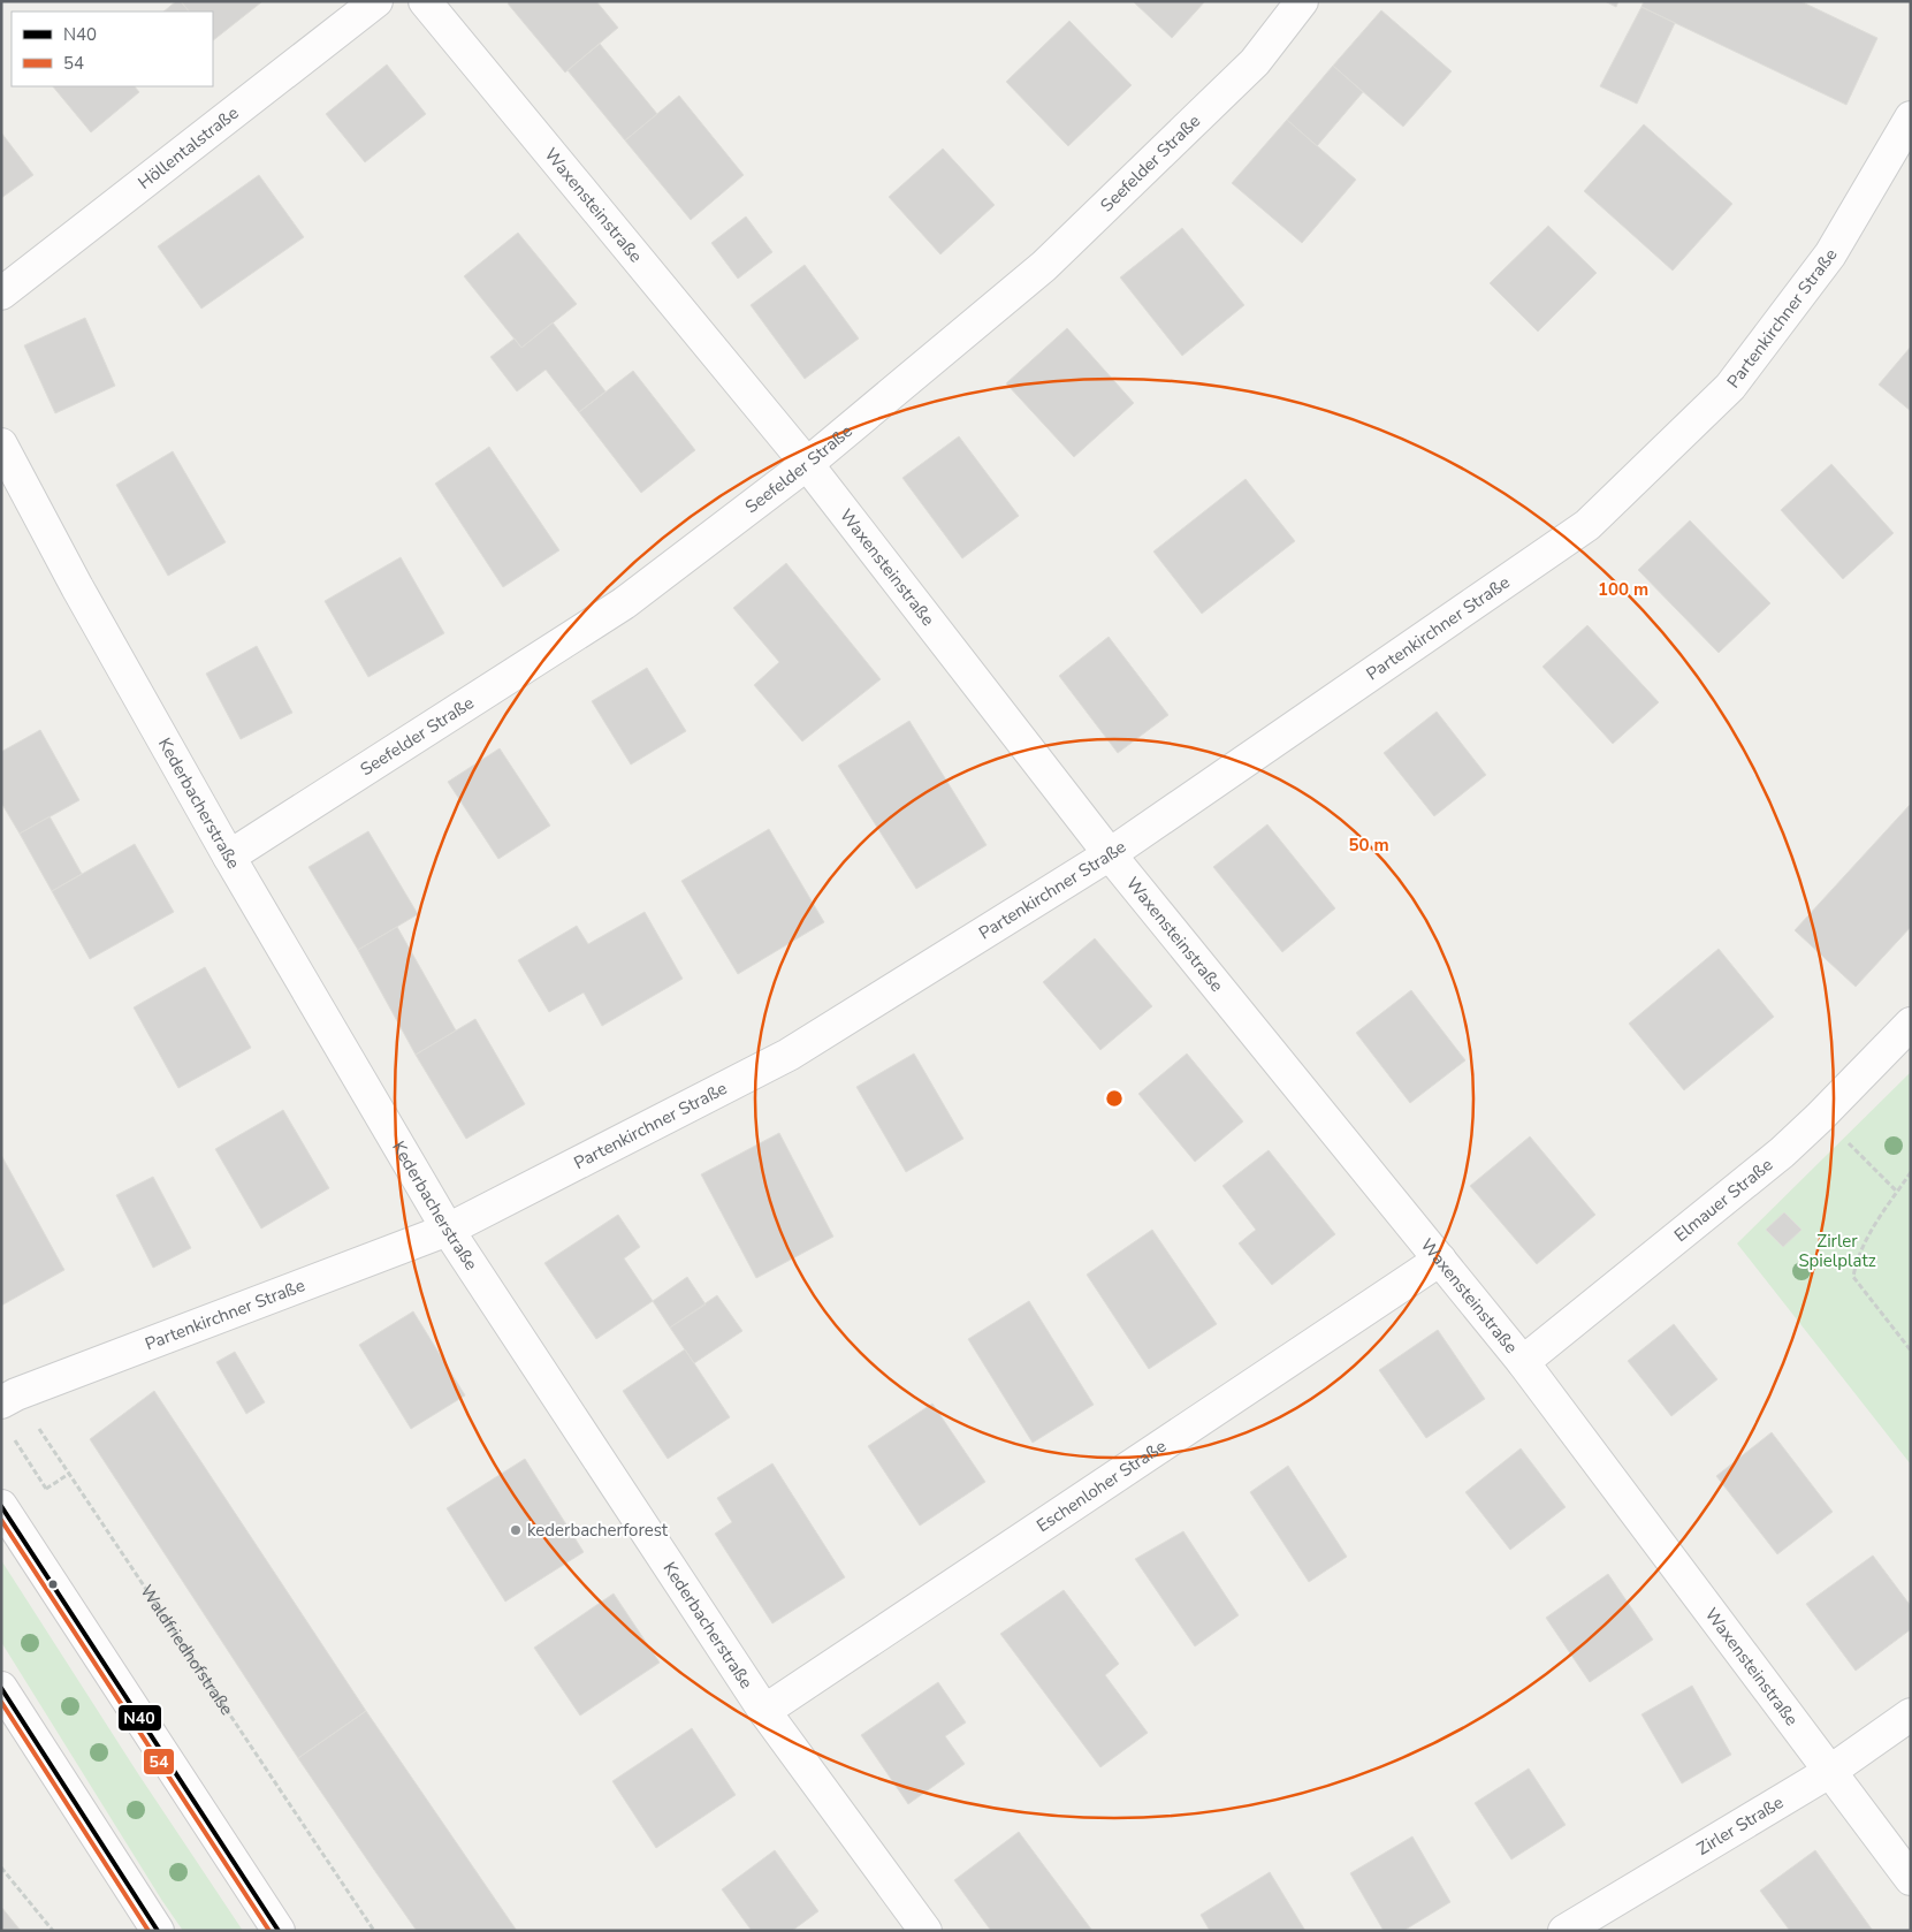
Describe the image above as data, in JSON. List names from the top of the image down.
{
  "streets": {
    "street": [
      "Höllentalstraße",
      "Seefelder Straße",
      "Waxensteinstraße",
      "Partenkirchner Straße",
      "Kederbacherstraße",
      "Elmauer Straße",
      "Eschenloher Straße",
      "Zirler Straße"
    ],
    "path": ["Waldfriedhofstraße"]
  },
  "crossings": [
    ["Seefelder Straße", "Waxensteinstraße"],
    ["Seefelder Straße", "Kederbacherstraße"],
    ["Waxensteinstraße", "Partenkirchner Straße"],
    ["Waxensteinstraße", "Elmauer Straße"],
    ["Waxensteinstraße", "Eschenloher Straße"],
    ["Waxensteinstraße", "Zirler Straße"],
    ["Partenkirchner Straße", "Kederbacherstraße"],
    ["Partenkirchner Straße", "Waldfriedhofstraße"],
    ["Kederbacherstraße", "Eschenloher Straße"]
  ],
  "parks": ["Zirler Spielplatz"],
  "places": ["kederbacherforest"],
  "lines": ["transit line N40", "transit line 54"],
  "legend": ["N40", "54"],
  "rings": ["100 m", "50 m"]
}
